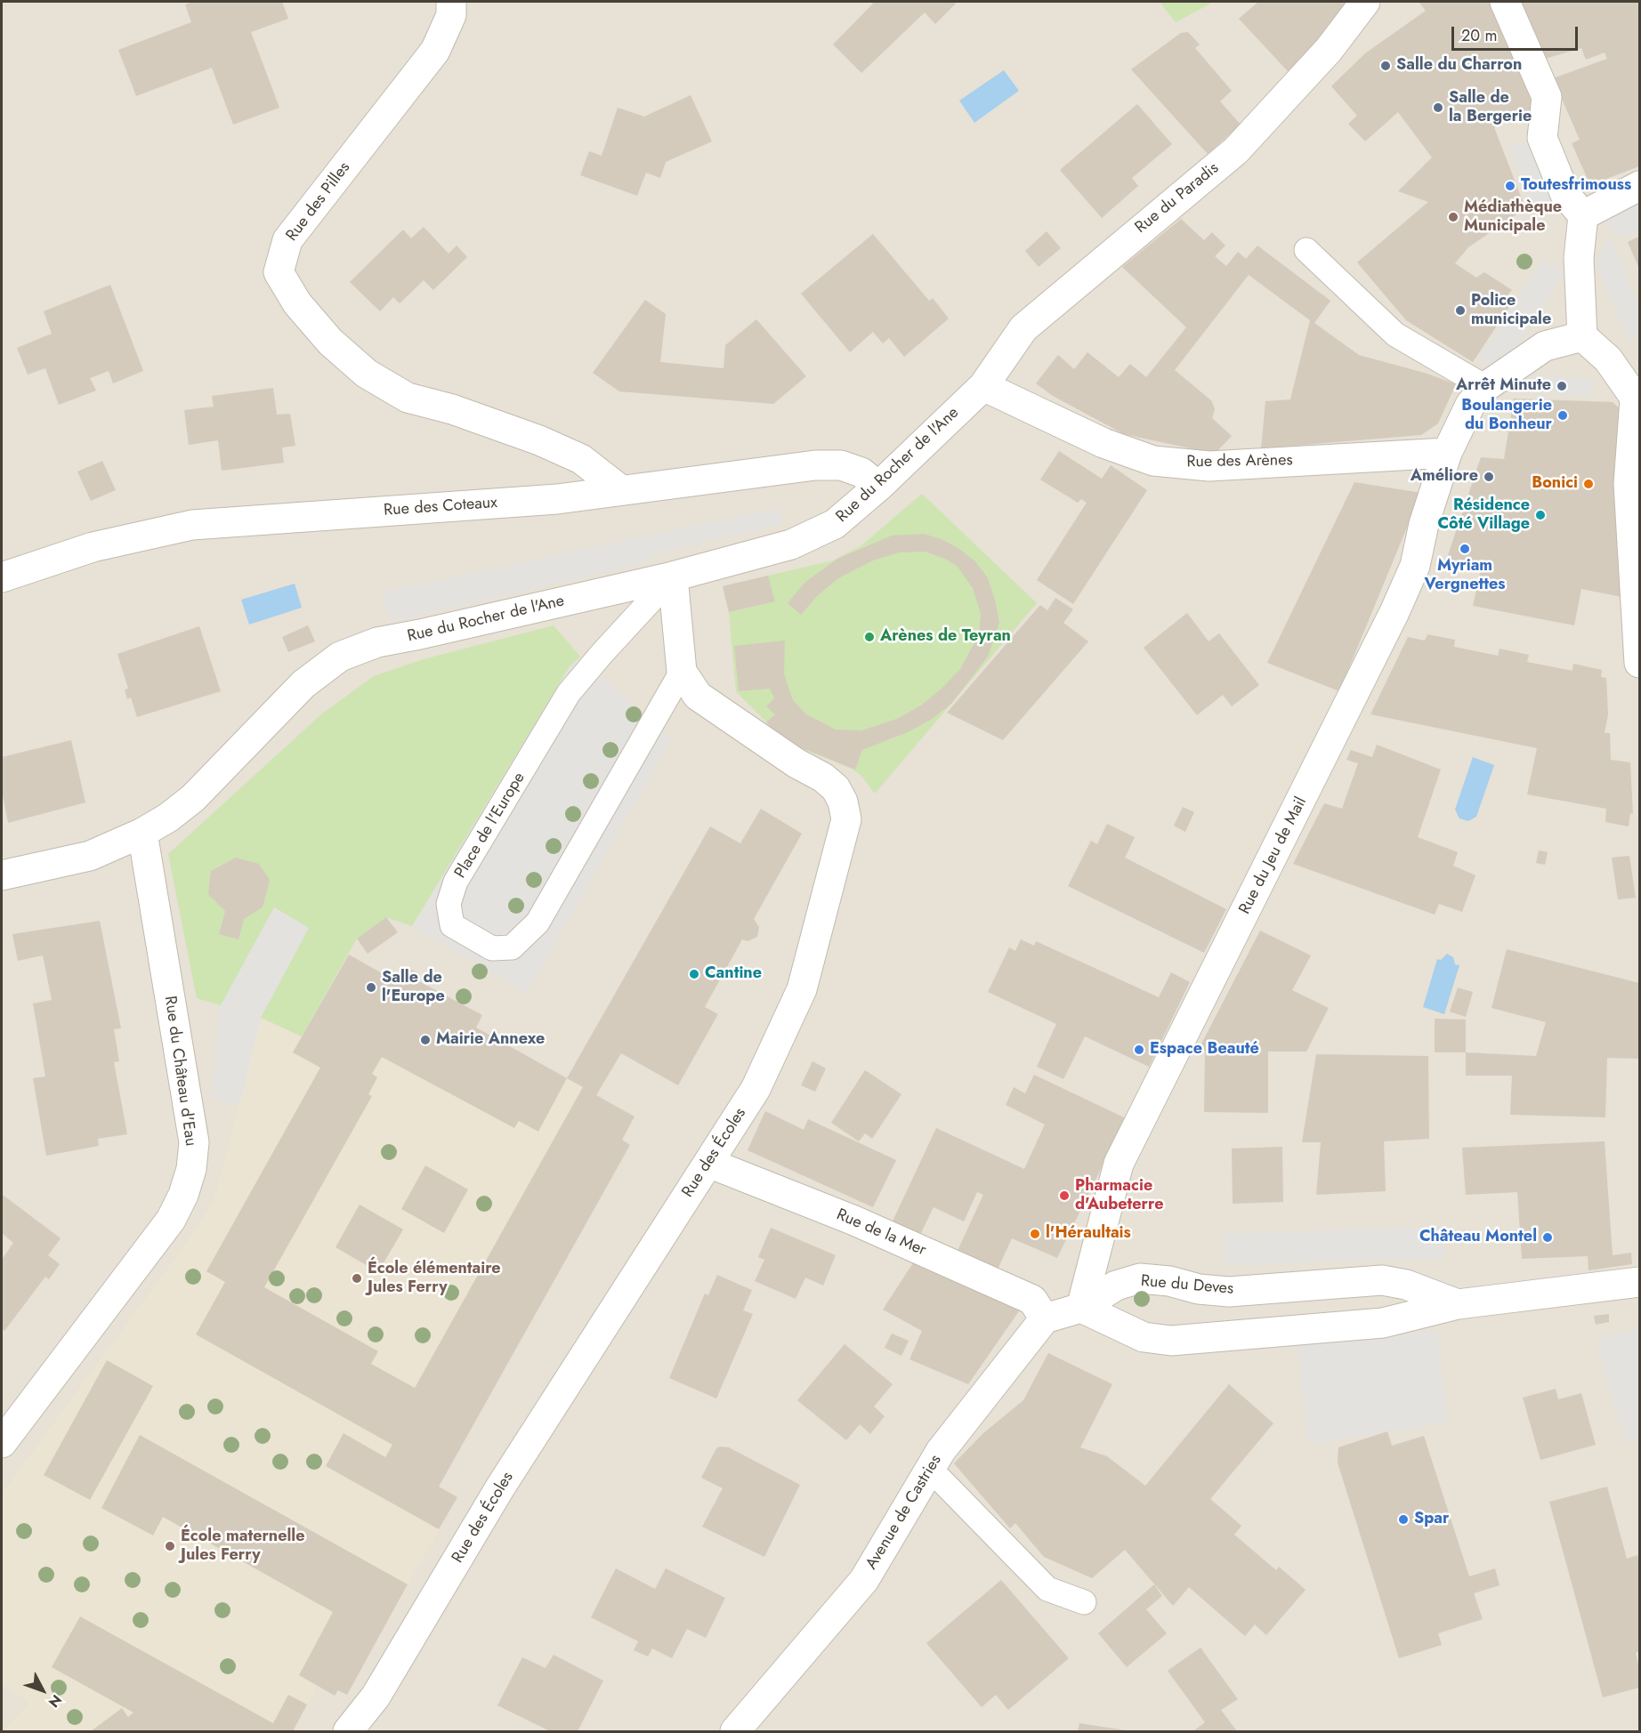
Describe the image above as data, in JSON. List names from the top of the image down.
{
  "streets": {
    "street": [
      "Rue du Paradis",
      "Rue des Pilles",
      "Rue des Arènes",
      "Rue du Rocher de l'Ane",
      "Rue des Coteaux",
      "Rue du Jeu de Mail",
      "Rue du Château d'Eau",
      "Rue des Écoles",
      "Rue de la Mer",
      "Rue du Deves",
      "Avenue de Castries"
    ],
    "lane": ["Place de l'Europe"]
  },
  "crossings": [
    ["Rue du Paradis", "Rue des Arènes"],
    ["Rue du Paradis", "Rue du Rocher de l'Ane"],
    ["Rue des Pilles", "Rue des Coteaux"],
    ["Rue des Arènes", "Rue du Rocher de l'Ane"],
    ["Rue des Arènes", "Rue du Jeu de Mail"],
    ["Rue du Rocher de l'Ane", "Rue des Coteaux"],
    ["Rue du Rocher de l'Ane", "Place de l'Europe"],
    ["Rue du Rocher de l'Ane", "Rue du Château d'Eau"],
    ["Rue du Rocher de l'Ane", "Rue des Écoles"],
    ["Place de l'Europe", "Rue des Écoles"],
    ["Rue du Jeu de Mail", "Rue du Deves"],
    ["Rue des Écoles", "Rue de la Mer"],
    ["Rue de la Mer", "Avenue de Castries"]
  ],
  "places": [
    "Salle du Charron",
    "Salle de la Bergerie",
    "Toutesfrimouss",
    "Médiathèque Municipale",
    "Police municipale",
    "Arrêt Minute",
    "Boulangerie du Bonheur",
    "Améliore",
    "Bonici",
    "Résidence Côté Village",
    "Myriam Vergnettes",
    "Arènes de Teyran",
    "Cantine",
    "Salle de l'Europe",
    "Mairie Annexe",
    "Espace Beauté",
    "Pharmacie d'Aubeterre",
    "l'Héraultais",
    "Château Montel",
    "École élémentaire Jules Ferry",
    "Spar",
    "École maternelle Jules Ferry"
  ],
  "scale_bar": "20 m",
  "north": "bottom right"
}
